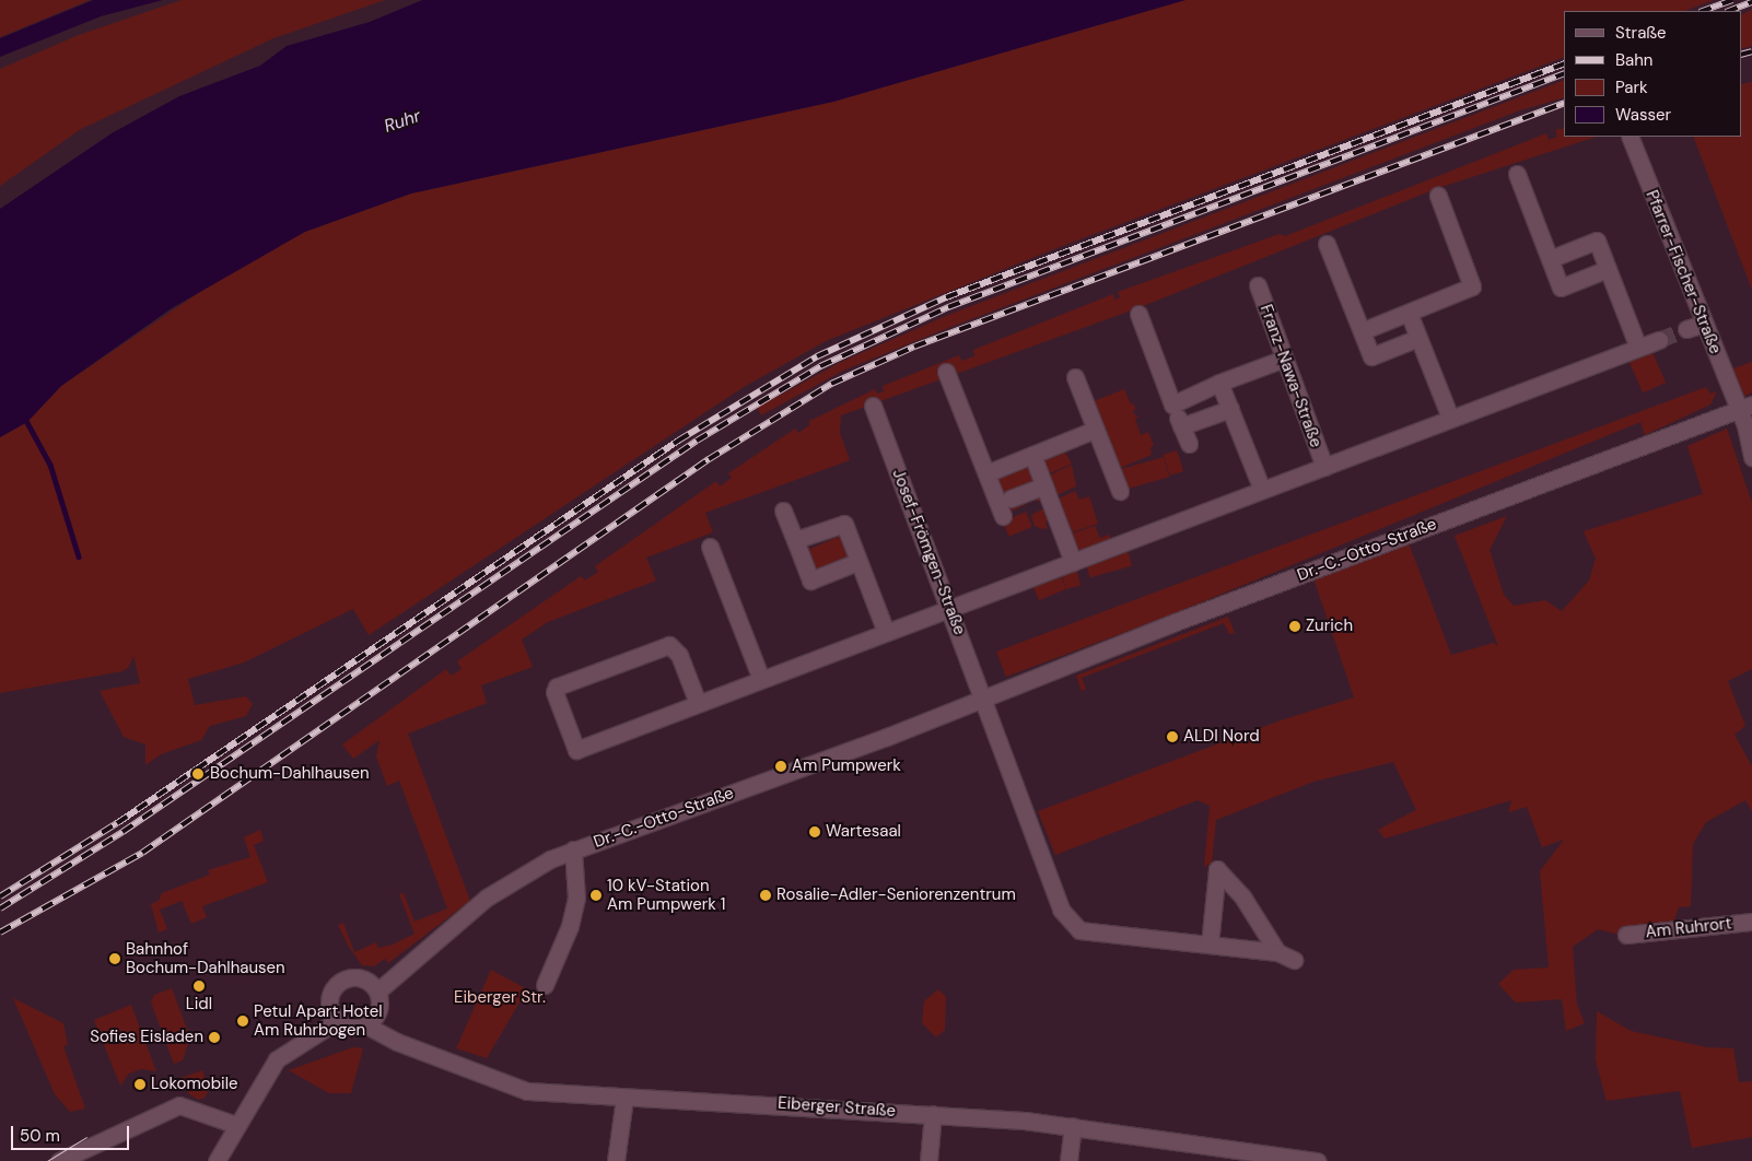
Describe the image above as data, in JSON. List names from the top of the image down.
{
  "streets": {
    "street": [
      "Pfarrer-Fischer-Straße",
      "Franz-Nawa-Straße",
      "Dr.-C.-Otto-Straße",
      "Josef-Frömgen-Straße",
      "Am Ruhrort",
      "Eiberger Straße"
    ]
  },
  "crossings": [
    ["Pfarrer-Fischer-Straße", "Dr.-C.-Otto-Straße"],
    ["Dr.-C.-Otto-Straße", "Josef-Frömgen-Straße"],
    ["Dr.-C.-Otto-Straße", "Eiberger Straße"]
  ],
  "water": ["Ruhr"],
  "parks": ["Eiberger Str."],
  "places": [
    "Zurich",
    "ALDI Nord",
    "Am Pumpwerk",
    "Bochum-Dahlhausen",
    "Wartesaal",
    "10 kV-Station Am Pumpwerk 1",
    "Rosalie-Adler-Seniorenzentrum",
    "Bahnhof Bochum-Dahlhausen",
    "Lidl",
    "Petul Apart Hotel Am Ruhrbogen",
    "Sofies Eisladen",
    "Lokomobile"
  ],
  "legend": [
    "Straße",
    "Bahn",
    "Park",
    "Wasser"
  ],
  "scale_bar": "50 m"
}
